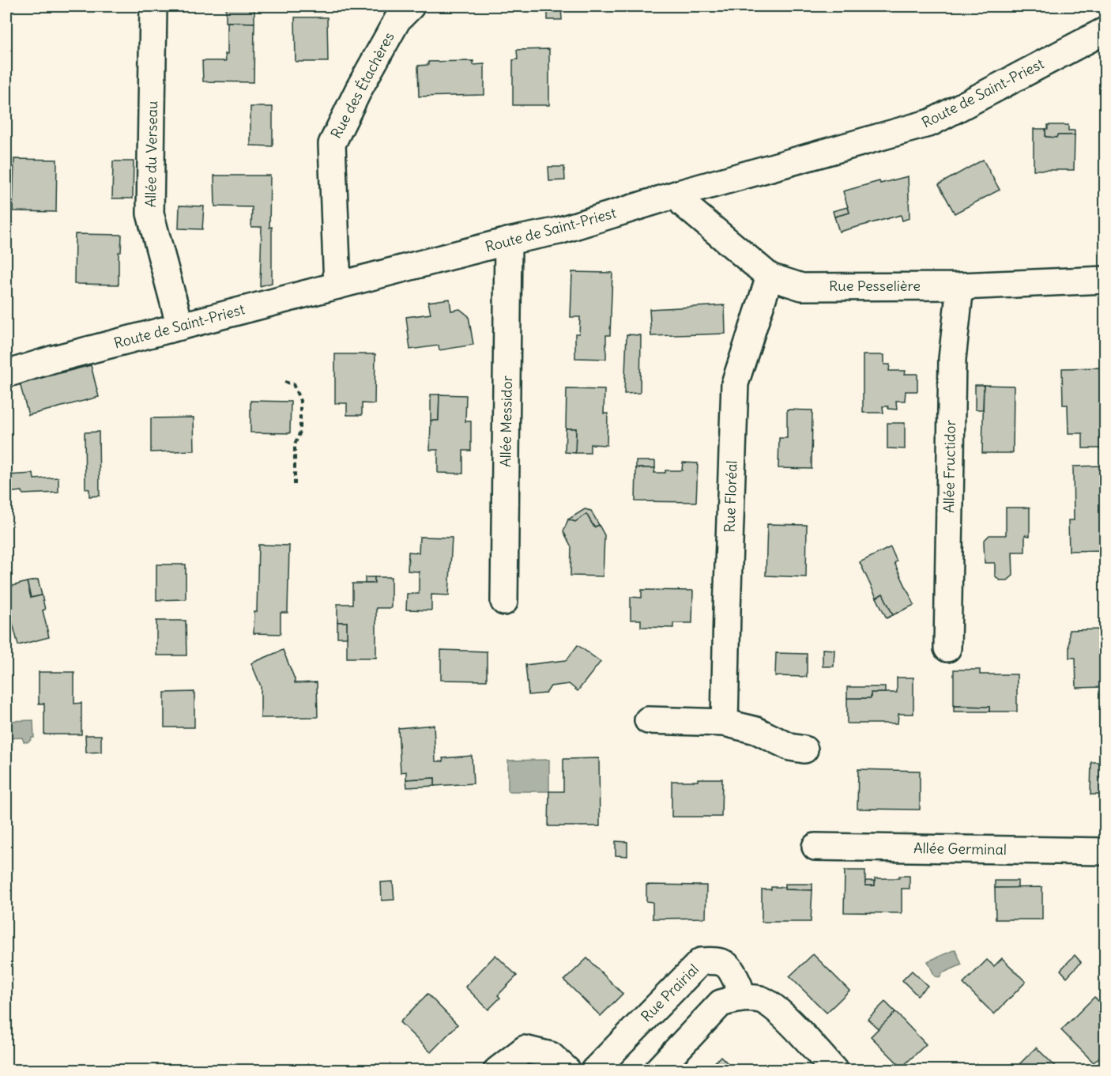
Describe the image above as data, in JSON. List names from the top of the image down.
{
  "streets": {
    "street": [
      "Rue des Étachères",
      "Route de Saint-Priest",
      "Allée du Verseau",
      "Rue Pesselière",
      "Allée Messidor",
      "Allée Fructidor",
      "Rue Floréal",
      "Allée Germinal",
      "Rue Prairial"
    ]
  },
  "crossings": [
    ["Rue des Étachères", "Route de Saint-Priest"],
    ["Route de Saint-Priest", "Allée du Verseau"],
    ["Route de Saint-Priest", "Rue Pesselière"],
    ["Route de Saint-Priest", "Allée Messidor"],
    ["Rue Pesselière", "Allée Fructidor"],
    ["Rue Pesselière", "Rue Floréal"]
  ]
}
